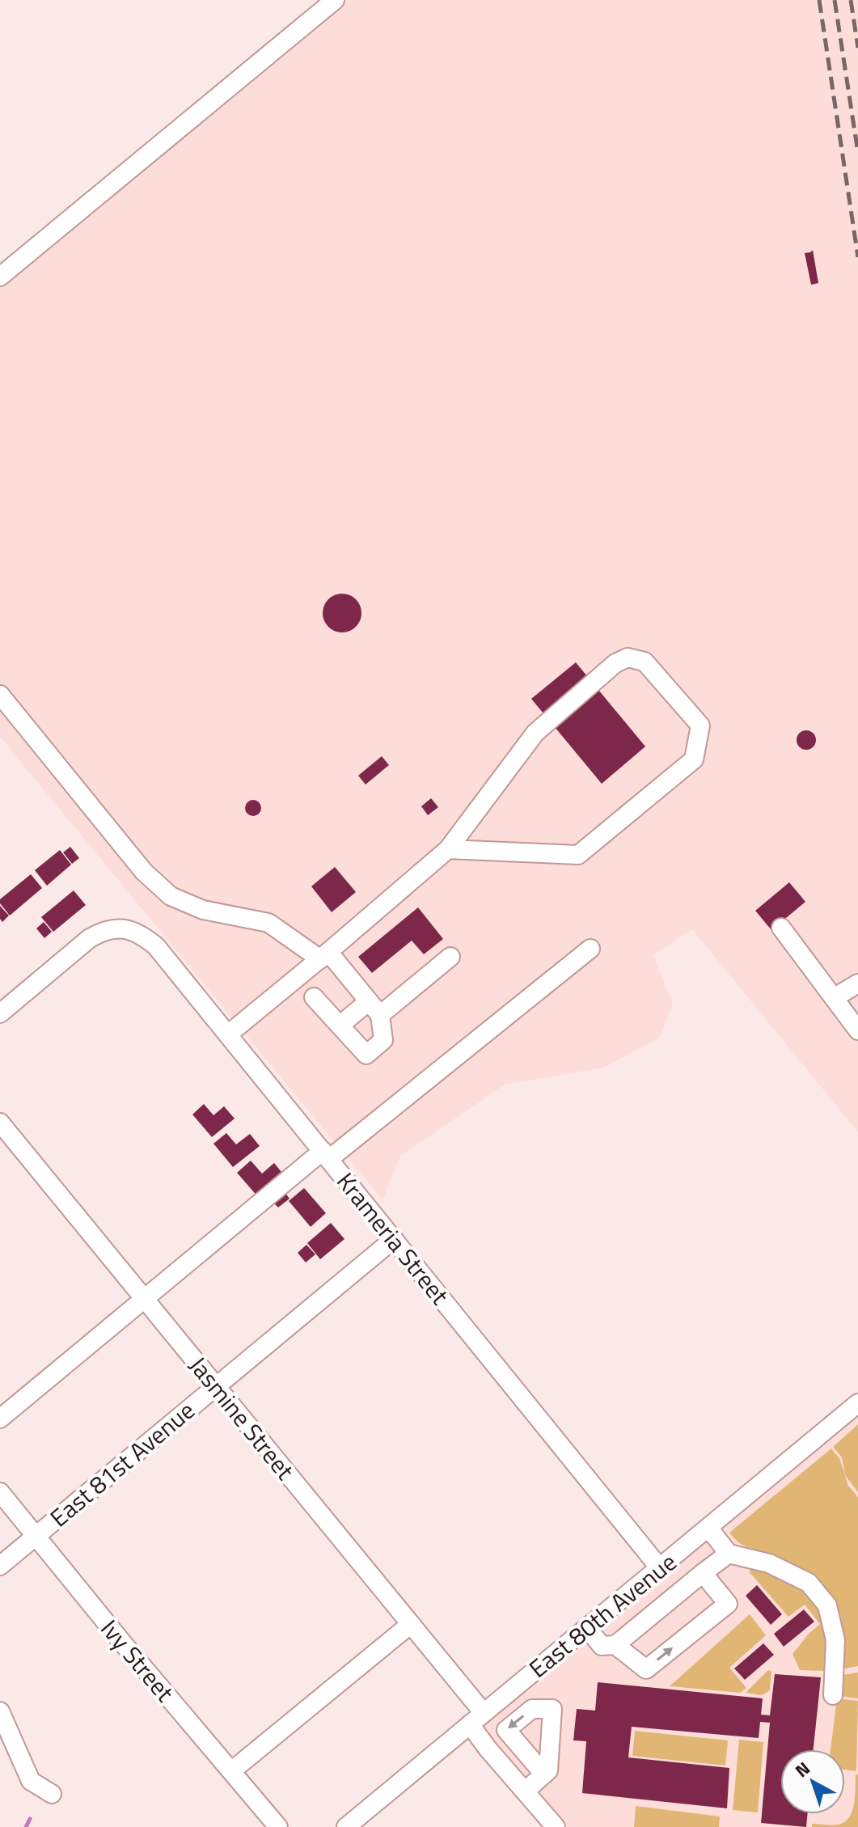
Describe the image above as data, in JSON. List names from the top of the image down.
{
  "streets": {
    "street": [
      "Krameria Street",
      "Jasmine Street",
      "East 81st Avenue",
      "East 80th Avenue",
      "Ivy Street"
    ]
  },
  "crossings": [
    ["Krameria Street", "East 81st Avenue"],
    ["Krameria Street", "East 80th Avenue"],
    ["Jasmine Street", "East 81st Avenue"],
    ["Jasmine Street", "East 80th Avenue"],
    ["East 81st Avenue", "Ivy Street"]
  ],
  "north": "top left"
}
